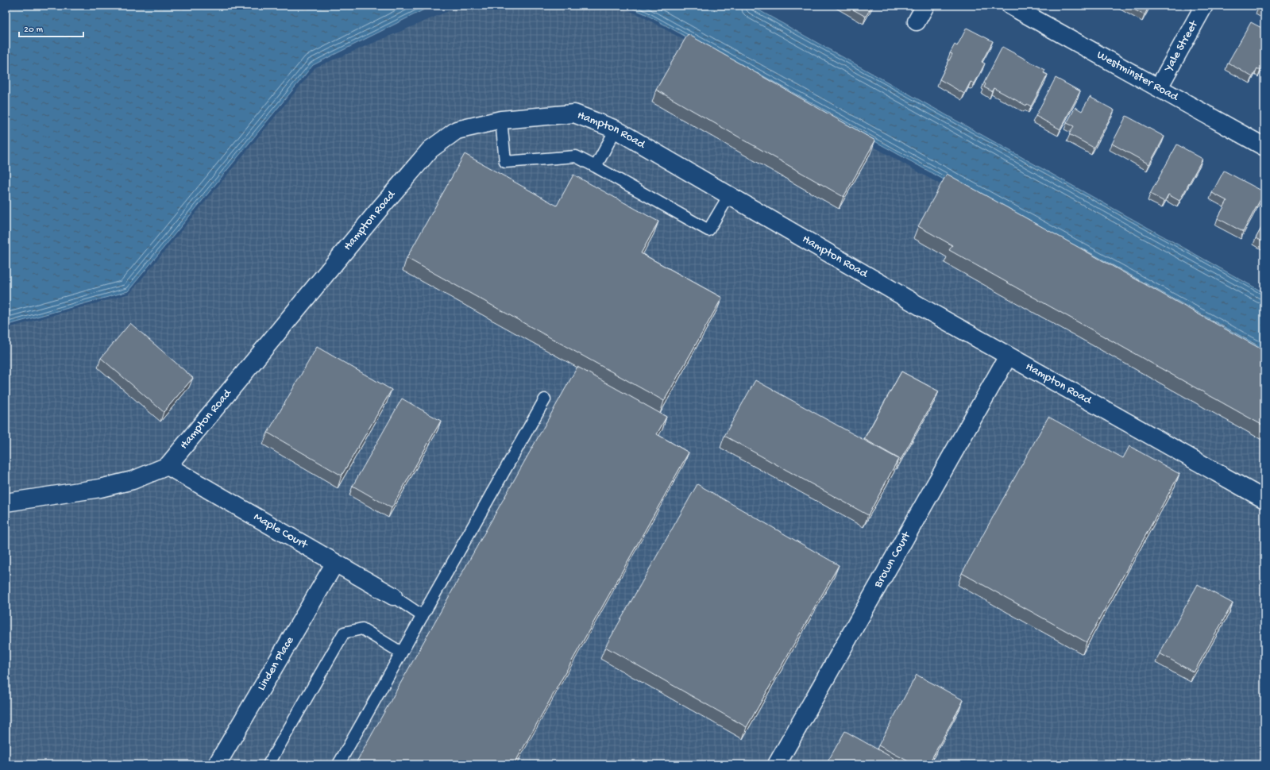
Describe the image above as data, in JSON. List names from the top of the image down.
{
  "streets": {
    "street": [
      "Yale Street",
      "Westminster Road",
      "Hampton Road",
      "Maple Court",
      "Brown Court",
      "Linden Place"
    ]
  },
  "crossings": [
    ["Yale Street", "Westminster Road"],
    ["Hampton Road", "Maple Court"],
    ["Hampton Road", "Brown Court"],
    ["Maple Court", "Linden Place"]
  ],
  "scale_bar": "20 m"
}
